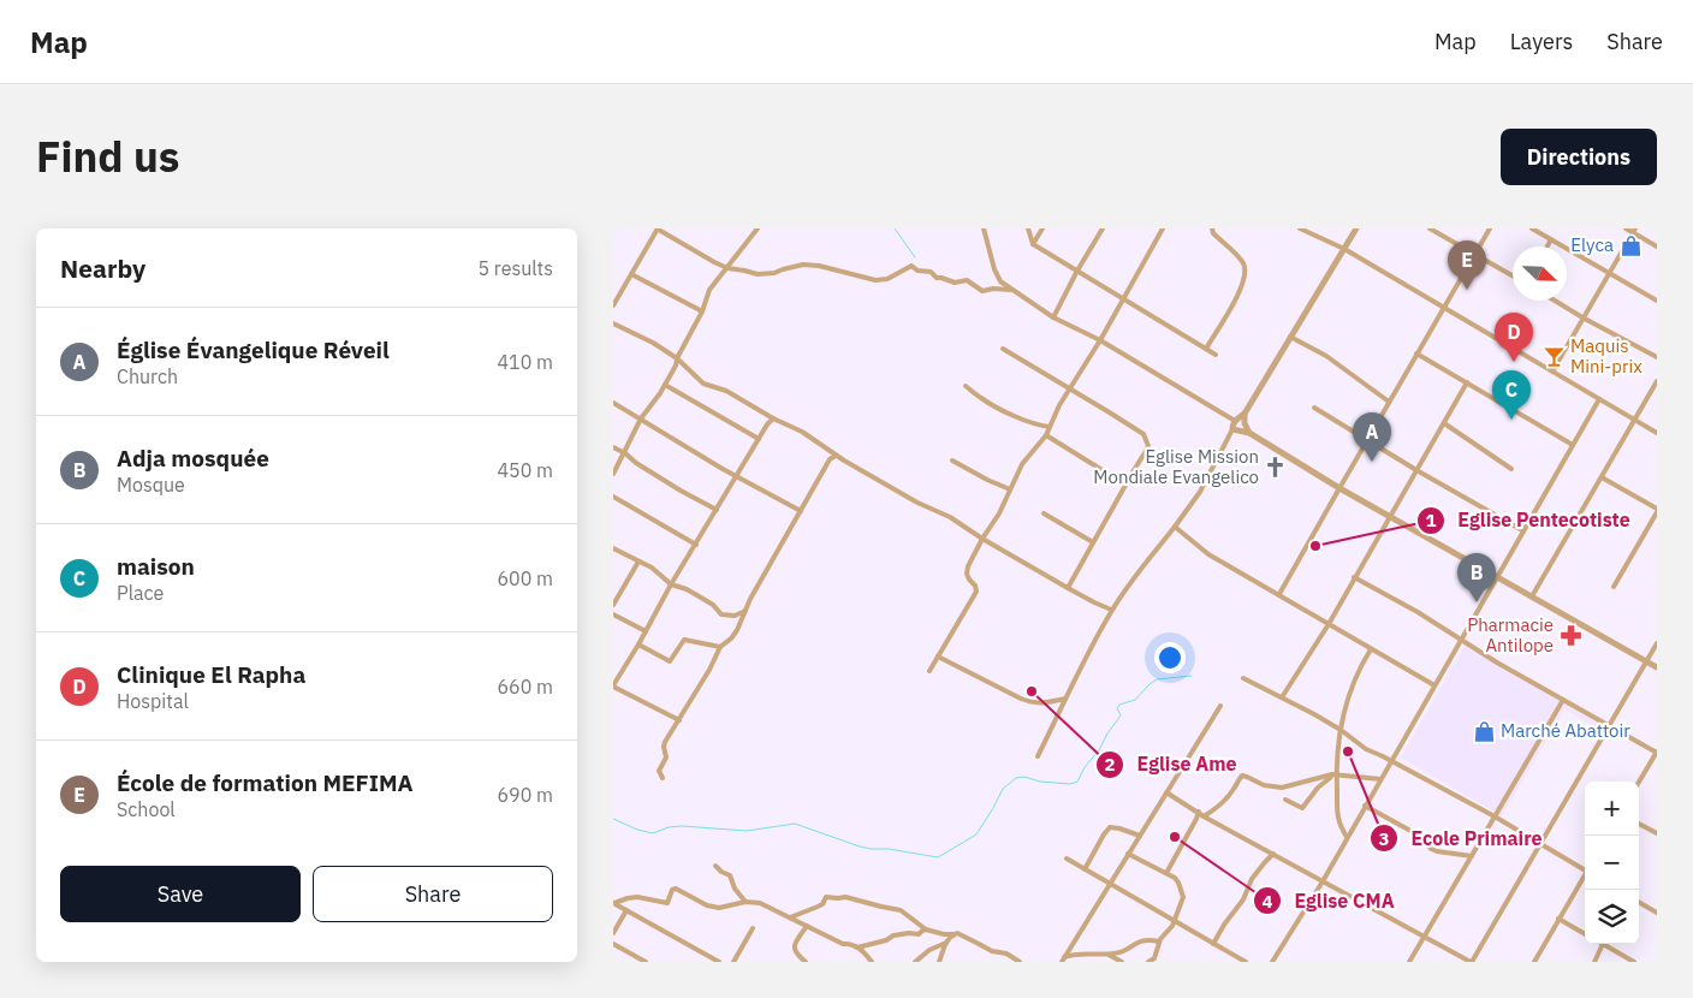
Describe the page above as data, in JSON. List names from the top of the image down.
{
  "places": {
    "shop": ["Elyca", "Marché Abattoir"],
    "bar": ["Maquis Mini-prix"],
    "church": ["Eglise Mission Mondiale Evangelico"],
    "other": [
      "Eglise Pentecotiste",
      "Eglise Ame",
      "Ecole Primaire",
      "Eglise CMA"
    ],
    "pharmacy": ["Pharmacie Antilope"]
  },
  "north": "bottom right",
  "page": {
    "header": "Map",
    "nav": ["Map", "Layers", "Share"],
    "title": "Find us",
    "buttons": [
      "Directions",
      ["Save", "Share"]
    ],
    "heading": ["Nearby", "5 results"],
    "pins": [
      "E",
      "D",
      "C",
      "A",
      "B"
    ],
    "list": [
      {
        "mark": "A",
        "name": "Église Évangelique Réveil",
        "note": "Church",
        "value": "410 m"
      },
      {
        "mark": "B",
        "name": "Adja mosquée",
        "note": "Mosque",
        "value": "450 m"
      },
      {
        "mark": "C",
        "name": "maison",
        "note": "Place",
        "value": "600 m"
      },
      {
        "mark": "D",
        "name": "Clinique El Rapha",
        "note": "Hospital",
        "value": "660 m"
      },
      {
        "mark": "E",
        "name": "École de formation MEFIMA",
        "note": "School",
        "value": "690 m"
      }
    ],
    "map_buttons": ["+", "−"]
  }
}
